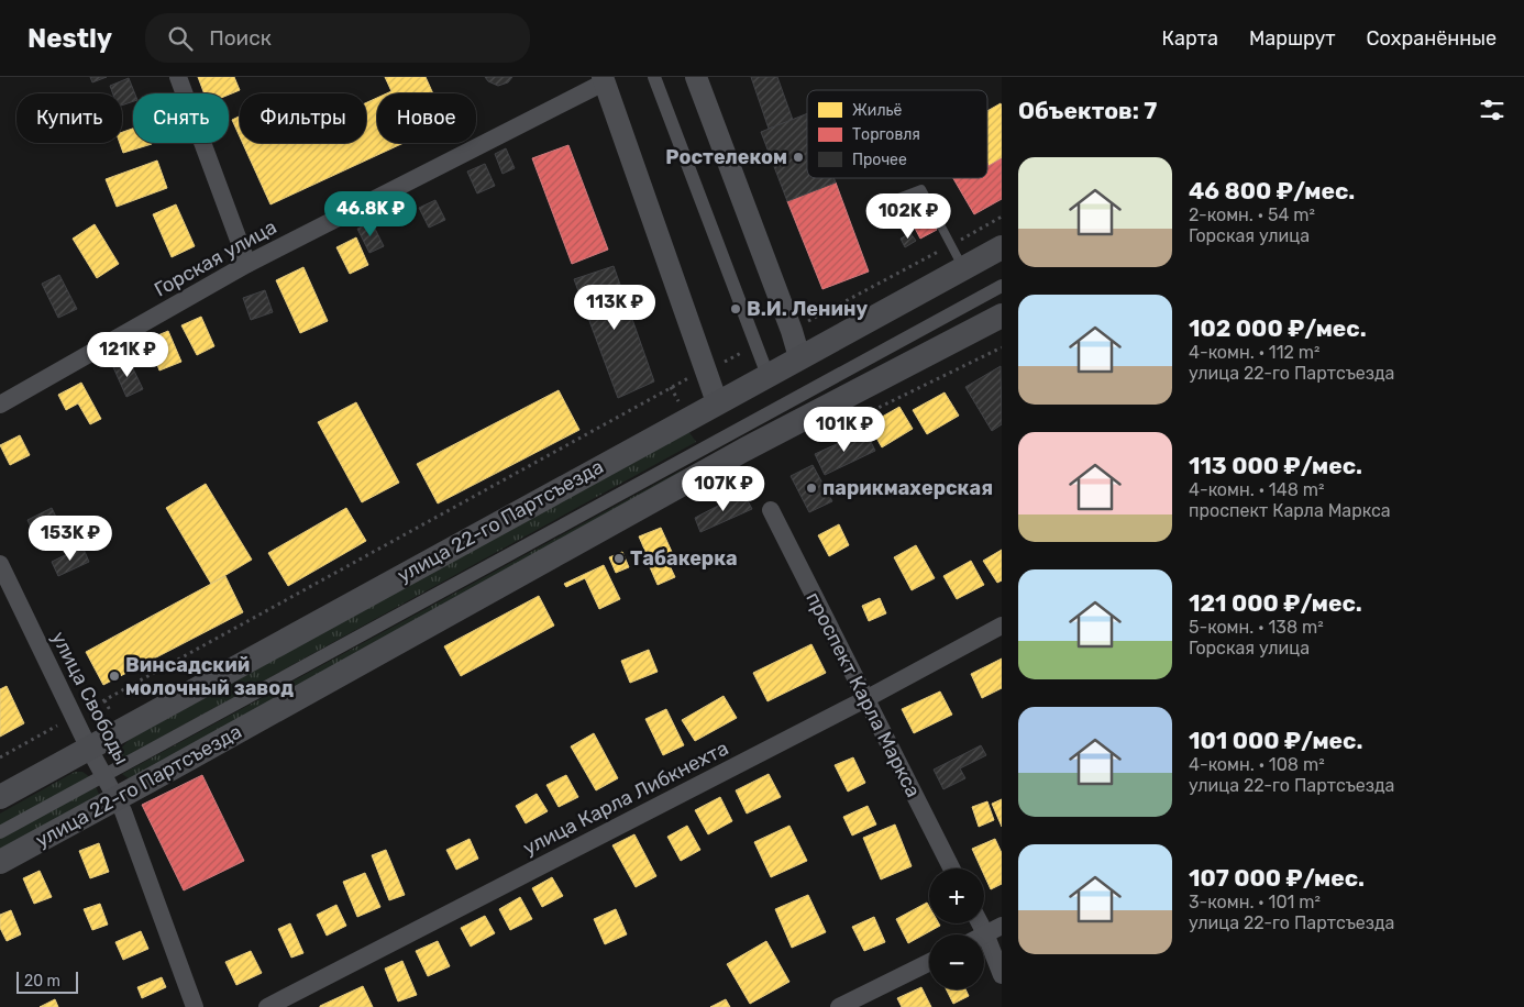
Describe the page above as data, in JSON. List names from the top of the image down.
{
  "streets": {
    "main road": ["улица 22-го Партсъезда"],
    "street": [
      "Горская улица",
      "проспект Карла Маркса",
      "улица Свободы",
      "улица Карла Либкнехта"
    ]
  },
  "crossings": [
    ["улица 22-го Партсъезда", "улица Свободы"],
    ["проспект Карла Маркса", "улица Карла Либкнехта"]
  ],
  "places": [
    "Ростелеком",
    "В.И. Ленину",
    "парикмахерская",
    "Табакерка",
    "Винсадский молочный завод"
  ],
  "legend": ["Жильё", "Торговля", "Прочее"],
  "scale_bar": "20 m",
  "page": {
    "header": "Nestly",
    "search": "Поиск",
    "nav": ["Карта", "Маршрут", "Сохранённые"],
    "heading": "Объектов: 7",
    "chip": [
      "Купить",
      "Снять",
      "Фильтры",
      "Новое"
    ],
    "list": [
      {
        "name": "46 800 ₽/мес.",
        "note": "2-комн. · 54 m² · Горская улица"
      },
      {
        "name": "102 000 ₽/мес.",
        "note": "4-комн. · 112 m² · улица 22-го Партсъезда"
      },
      {
        "name": "113 000 ₽/мес.",
        "note": "4-комн. · 148 m² · проспект Карла Маркса"
      },
      {
        "name": "121 000 ₽/мес.",
        "note": "5-комн. · 138 m² · Горская улица"
      },
      {
        "name": "101 000 ₽/мес.",
        "note": "4-комн. · 108 m² · улица 22-го Партсъезда"
      },
      {
        "name": "107 000 ₽/мес.",
        "note": "3-комн. · 101 m² · улица 22-го Партсъезда"
      }
    ],
    "price": [
      "46.8K ₽",
      "102K ₽",
      "113K ₽",
      "121K ₽",
      "101K ₽",
      "107K ₽",
      "153K ₽"
    ],
    "map_buttons": ["+", "−"],
    "scale": "20 m"
  }
}
